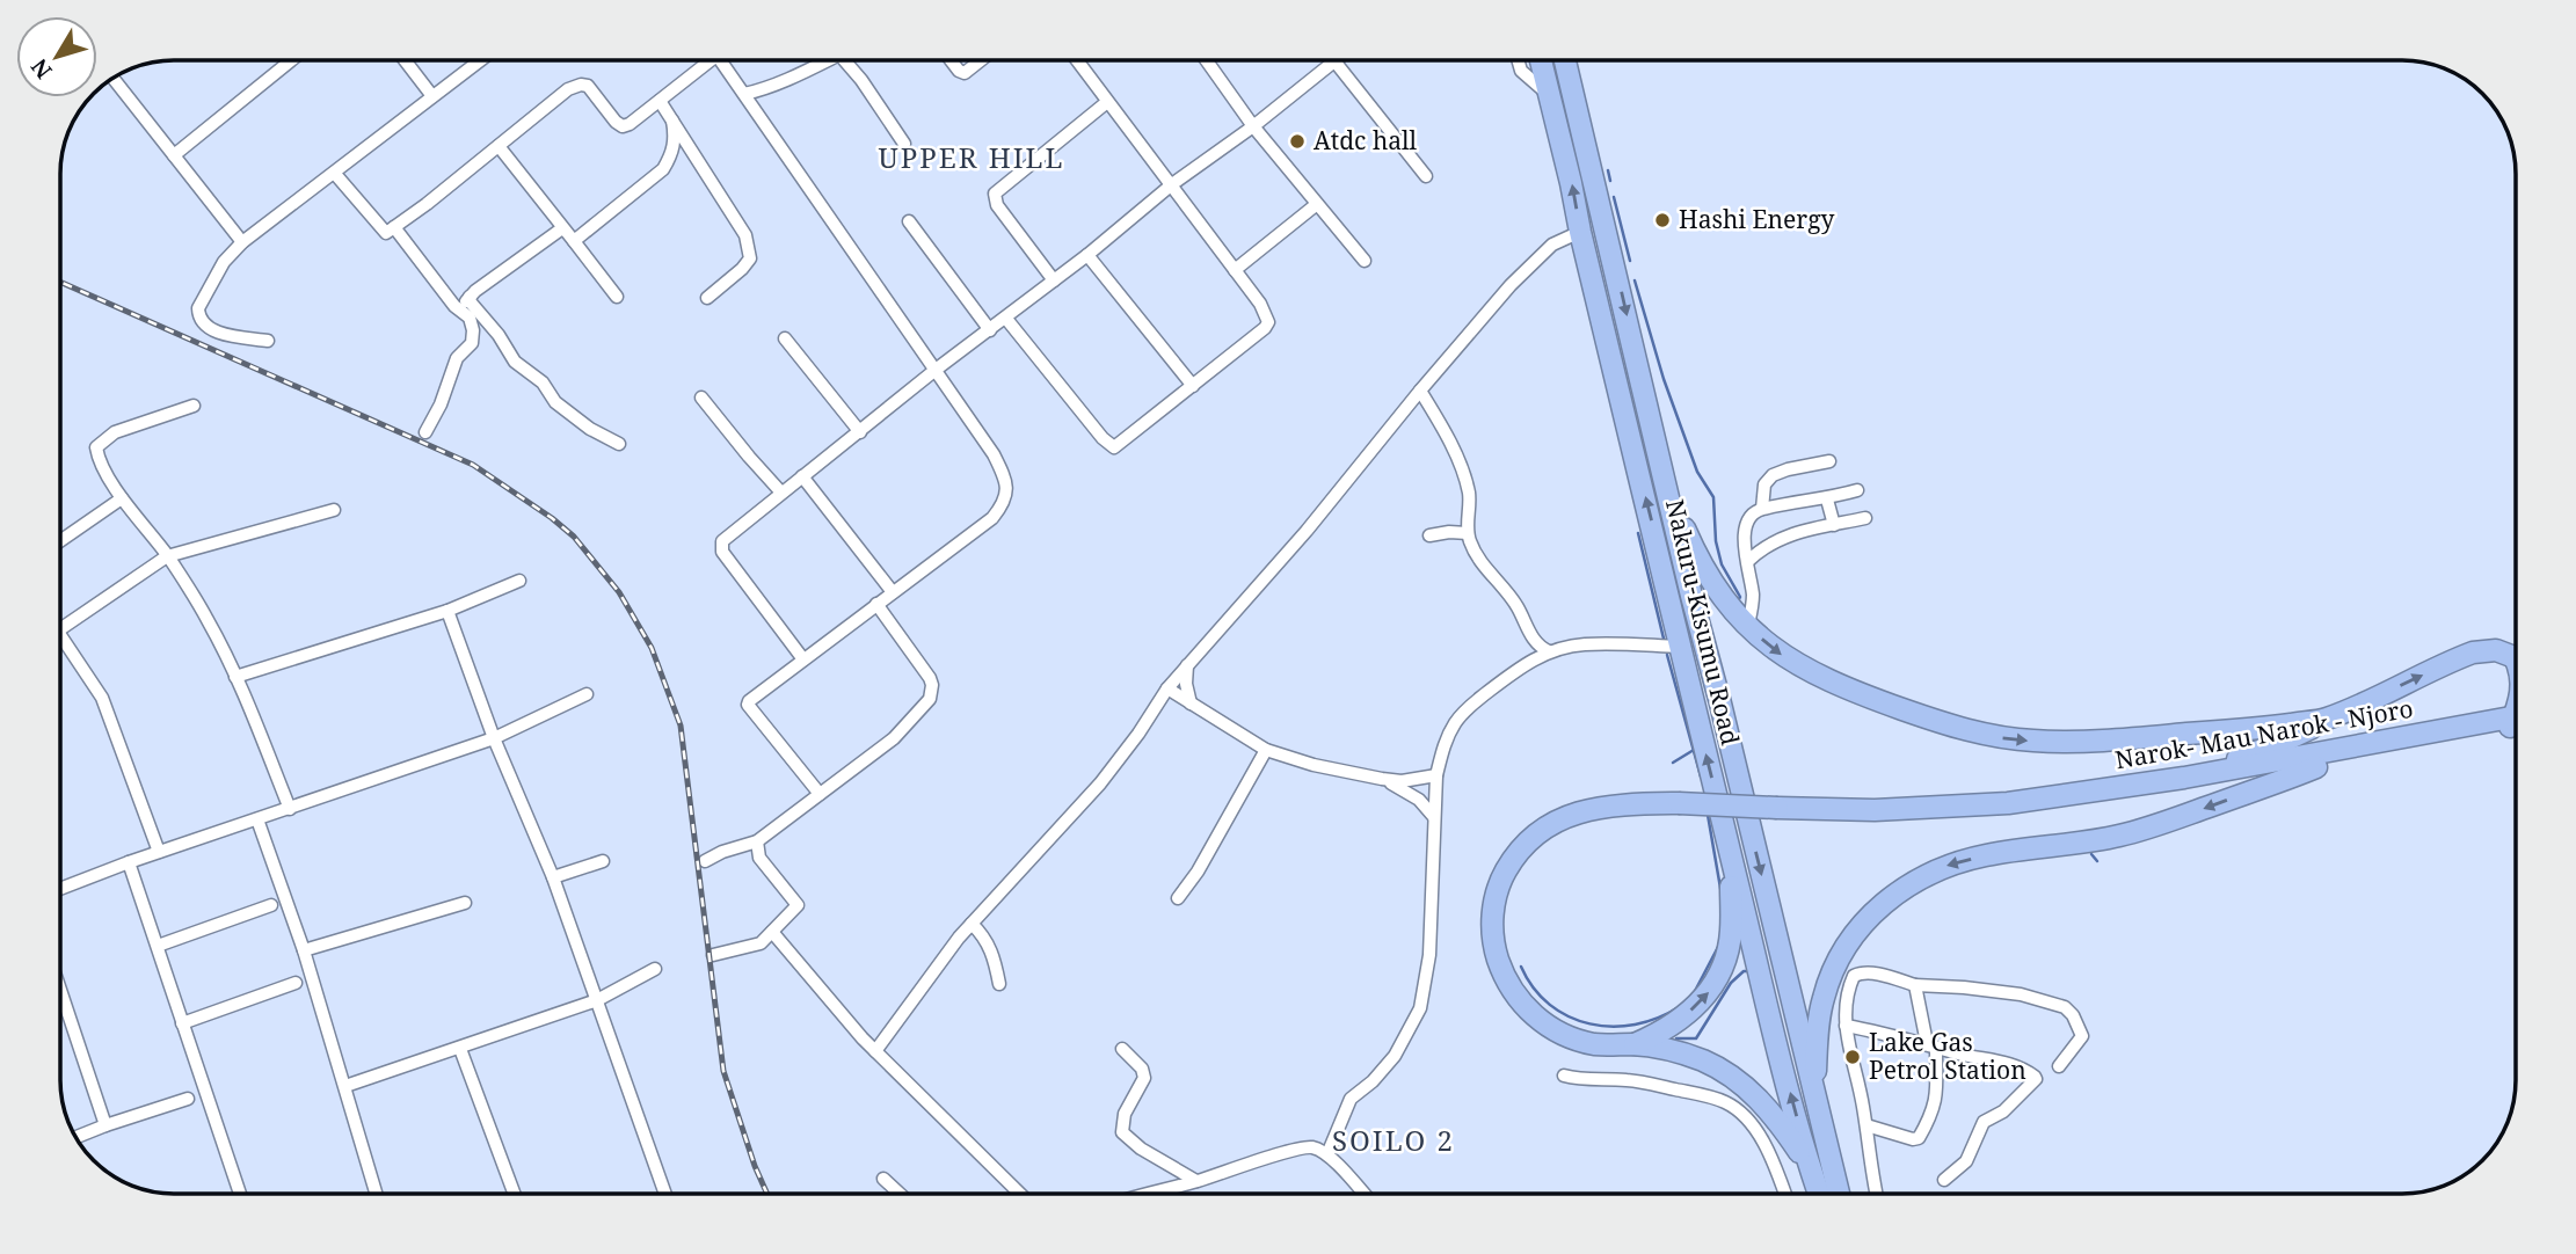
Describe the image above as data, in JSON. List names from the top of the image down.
{
  "streets": {
    "highway": ["Nakuru-Kisumu Road", "Narok- Mau Narok - Njoro"]
  },
  "crossings": [
    ["Nakuru-Kisumu Road", "Narok- Mau Narok - Njoro"]
  ],
  "districts": ["UPPER HILL", "SOILO 2"],
  "places": ["Atdc hall", "Hashi Energy", "Lake Gas Petrol Station"],
  "north": "bottom left"
}
